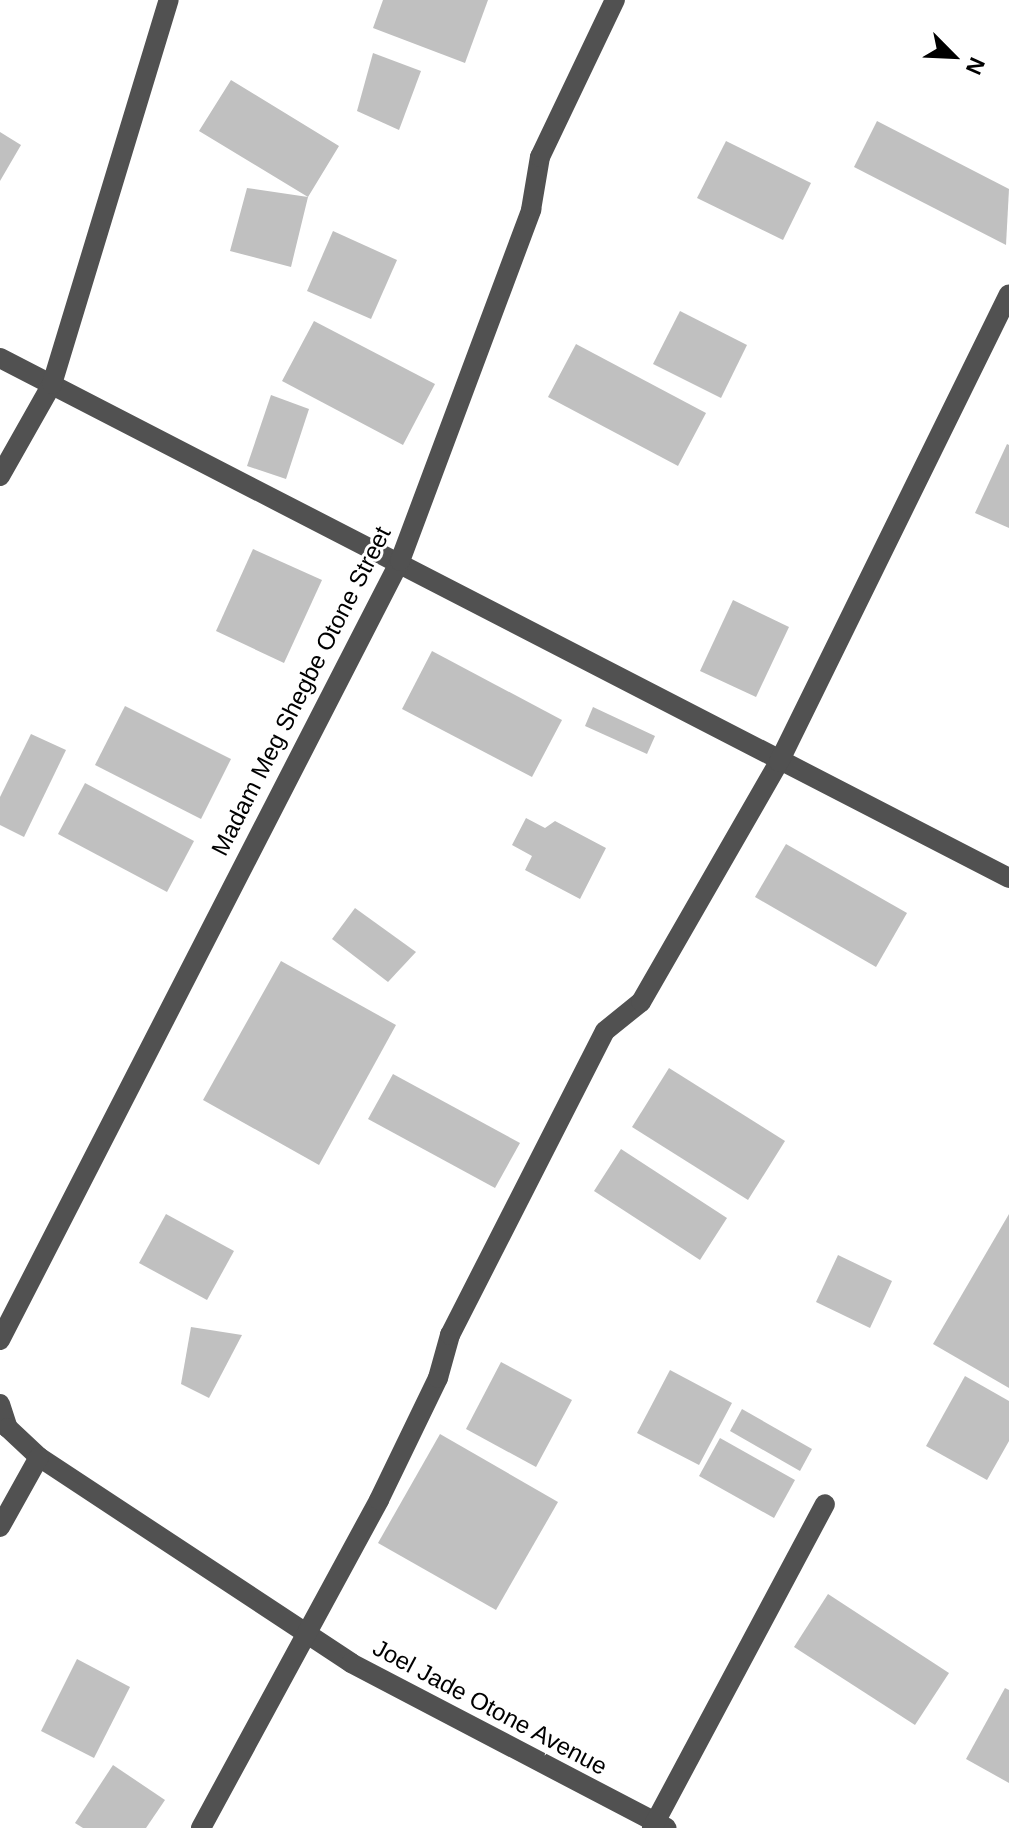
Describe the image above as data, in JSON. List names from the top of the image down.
{
  "streets": {
    "street": ["Madam Meg Shegbe Otone Street", "Joel Jade Otone Avenue"]
  },
  "north": "bottom right"
}
